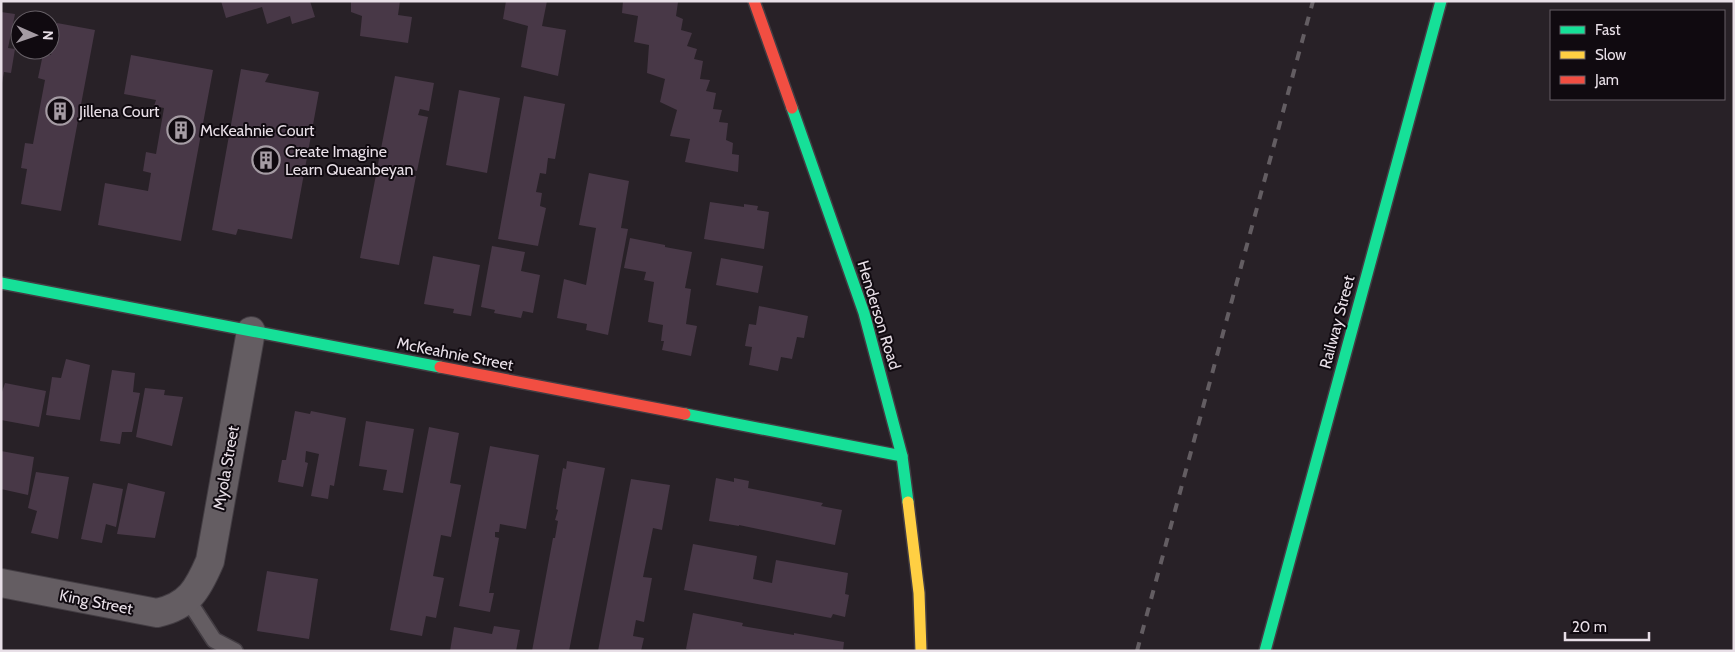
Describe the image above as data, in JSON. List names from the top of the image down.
{
  "streets": {
    "street": [
      "Henderson Road",
      "Railway Street",
      "McKeahnie Street",
      "Myola Street",
      "King Street"
    ]
  },
  "crossings": [
    ["Henderson Road", "McKeahnie Street"],
    ["McKeahnie Street", "Myola Street"],
    ["Myola Street", "King Street"]
  ],
  "places": {
    "building": ["Jillena Court", "McKeahnie Court", "Create Imagine Learn Queanbeyan"]
  },
  "legend": ["Fast", "Slow", "Jam"],
  "scale_bar": "20 m",
  "north": "right"
}
